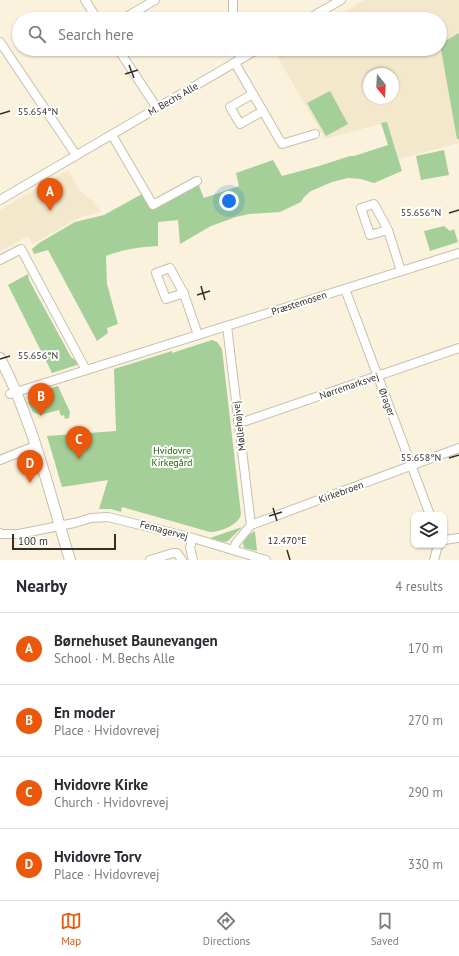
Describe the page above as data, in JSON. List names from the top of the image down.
{
  "streets": {
    "street": [
      "M. Bechs Alle",
      "Præstemosen",
      "Nørremarksvej",
      "Ørager",
      "Møllehøjvej",
      "Kirkebroen",
      "Femagervej"
    ]
  },
  "crossings": [
    ["Præstemosen", "Ørager"],
    ["Præstemosen", "Møllehøjvej"],
    ["Nørremarksvej", "Ørager"],
    ["Nørremarksvej", "Møllehøjvej"],
    ["Ørager", "Kirkebroen"],
    ["Møllehøjvej", "Kirkebroen"]
  ],
  "parks": ["Hvidovre Kirkegård"],
  "scale_bar": "100 m",
  "north": "bottom",
  "page": {
    "search": "Search here",
    "pins": [
      "A",
      "B",
      "C",
      "D"
    ],
    "scale": "100 m",
    "heading": ["Nearby", "4 results"],
    "list": [
      {
        "mark": "A",
        "name": "Børnehuset Baunevangen",
        "note": "School · M. Bechs Alle",
        "value": "170 m"
      },
      {
        "mark": "B",
        "name": "En moder",
        "note": "Place · Hvidovrevej",
        "value": "270 m"
      },
      {
        "mark": "C",
        "name": "Hvidovre Kirke",
        "note": "Church · Hvidovrevej",
        "value": "290 m"
      },
      {
        "mark": "D",
        "name": "Hvidovre Torv",
        "note": "Place · Hvidovrevej",
        "value": "330 m"
      }
    ],
    "nav": ["Map", "Directions", "Saved"]
  },
  "coordinates": [
    "55.654°N",
    "55.656°N",
    "55.658°N",
    "12.470°E"
  ]
}
